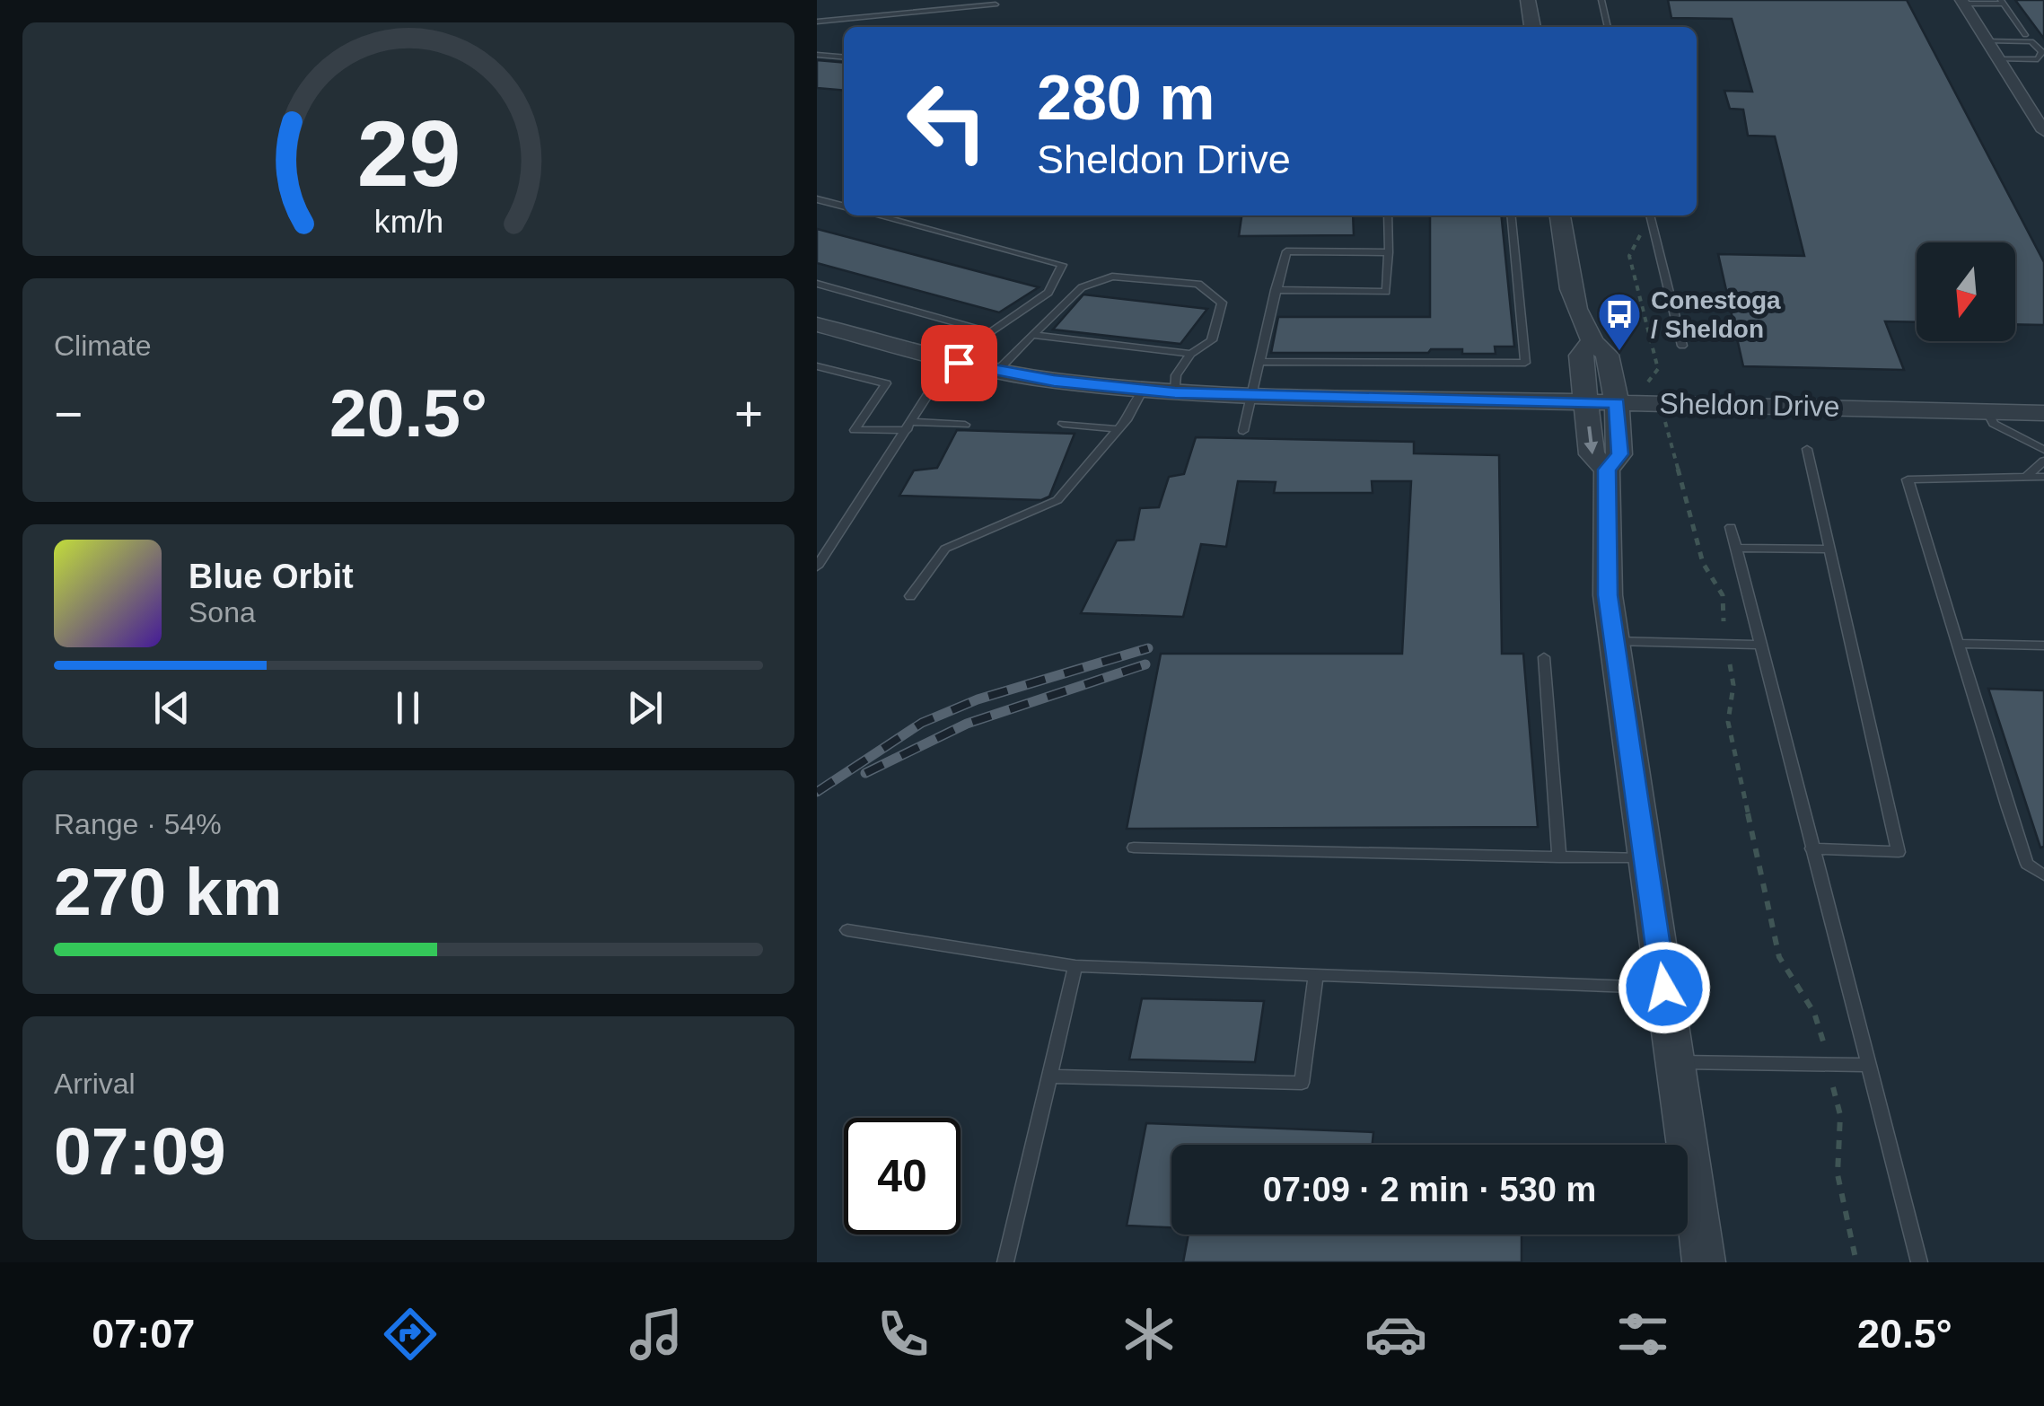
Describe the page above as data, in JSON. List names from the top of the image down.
{
  "streets": {
    "street": ["Sheldon Drive"]
  },
  "places": {
    "bus stop": ["Conestoga / Sheldon"]
  },
  "north": "bottom",
  "page": {
    "turn": ["280 m", "Sheldon Drive"],
    "tile": [
      "Climate",
      ["Range · 54%", "270 km"],
      ["Arrival", "07:09"]
    ],
    "heat": ["−", "20.5°", "+"],
    "song": ["Blue Orbit", "Sona"],
    "limit": "40",
    "trip": "07:09 · 2 min · 530 m",
    "tabs": ["07:07", "20.5°"],
    "gauge": ["29", "km/h"]
  }
}
